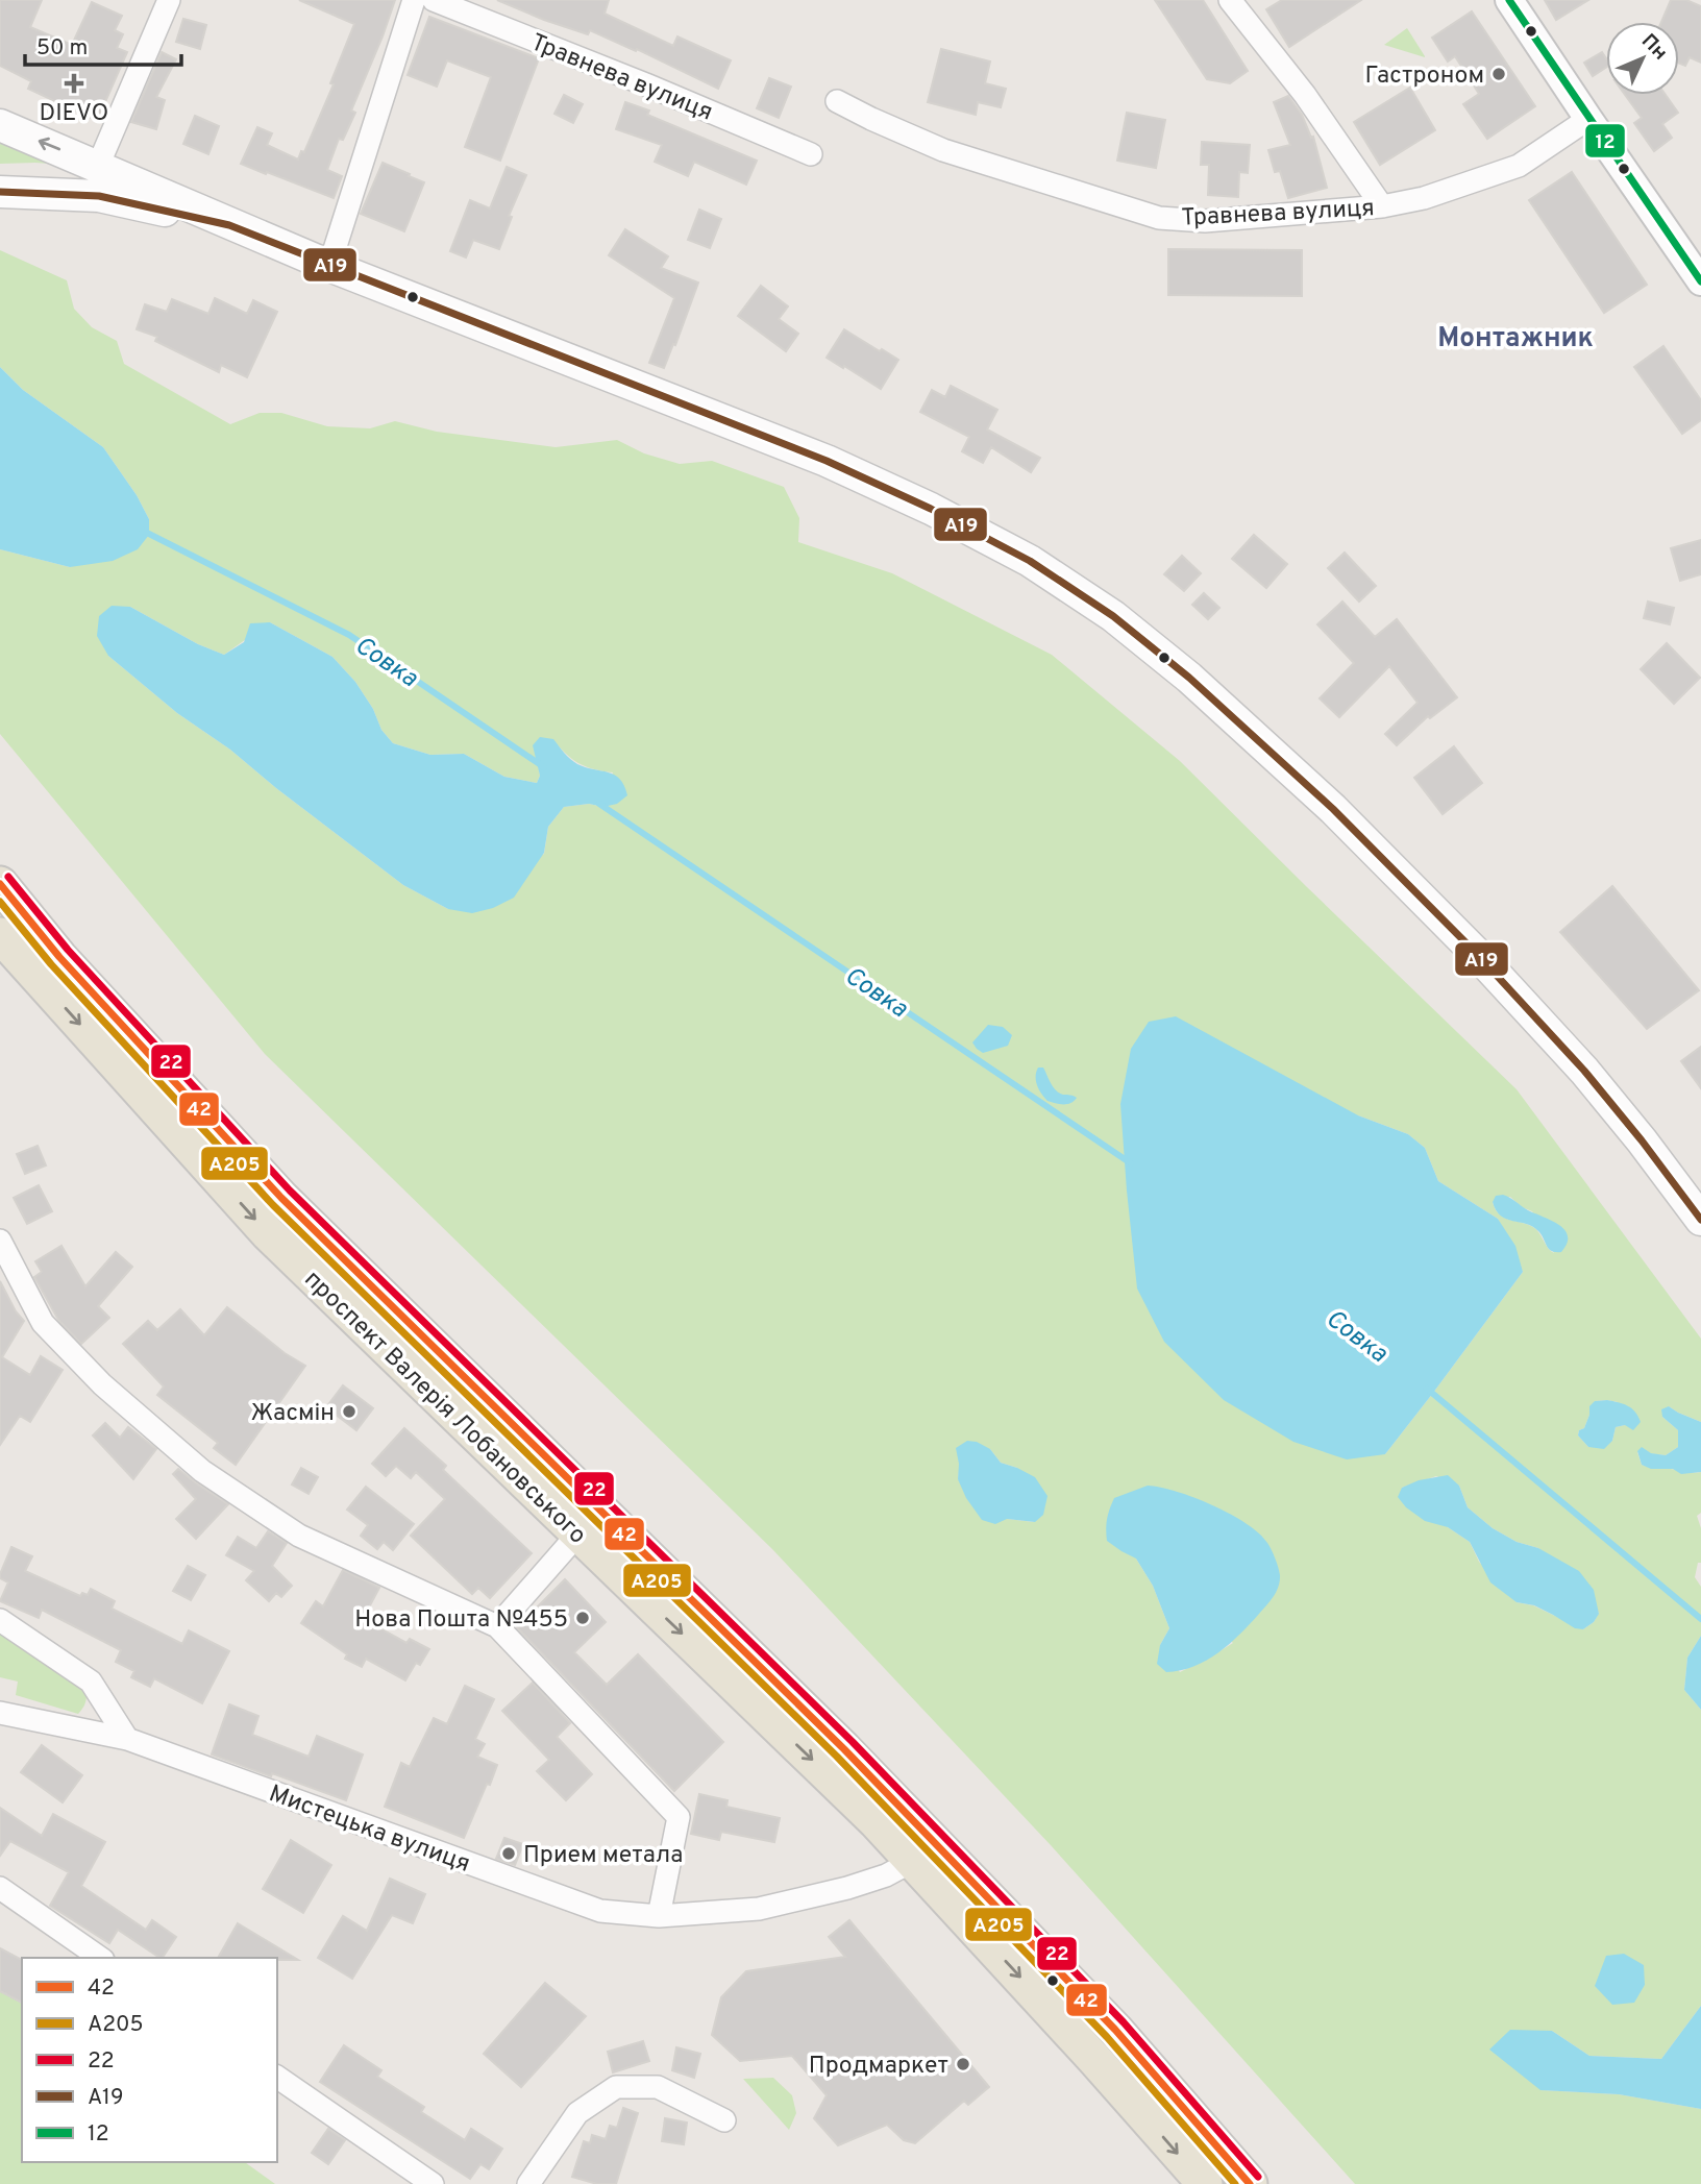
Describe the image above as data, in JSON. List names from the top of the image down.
{
  "streets": {
    "main road": ["проспект Валерія Лобановського"],
    "street": ["Травнева вулиця", "Мистецька вулиця"]
  },
  "crossings": [
    ["проспект Валерія Лобановського", "Мистецька вулиця"]
  ],
  "districts": ["Монтажник"],
  "water": ["Совка"],
  "places": {
    "other": [
      "Гастроном",
      "Жасмін",
      "Нова Пошта №455",
      "Прием метала",
      "Продмаркет"
    ],
    "health": ["DIEVO"]
  },
  "lines": [
    "transit line 12",
    "transit line А19",
    "transit line 22",
    "transit line 42",
    "transit line А205"
  ],
  "legend": [
    "42",
    "А205",
    "22",
    "А19",
    "12"
  ],
  "scale_bar": "50 m",
  "north": "top right"
}
